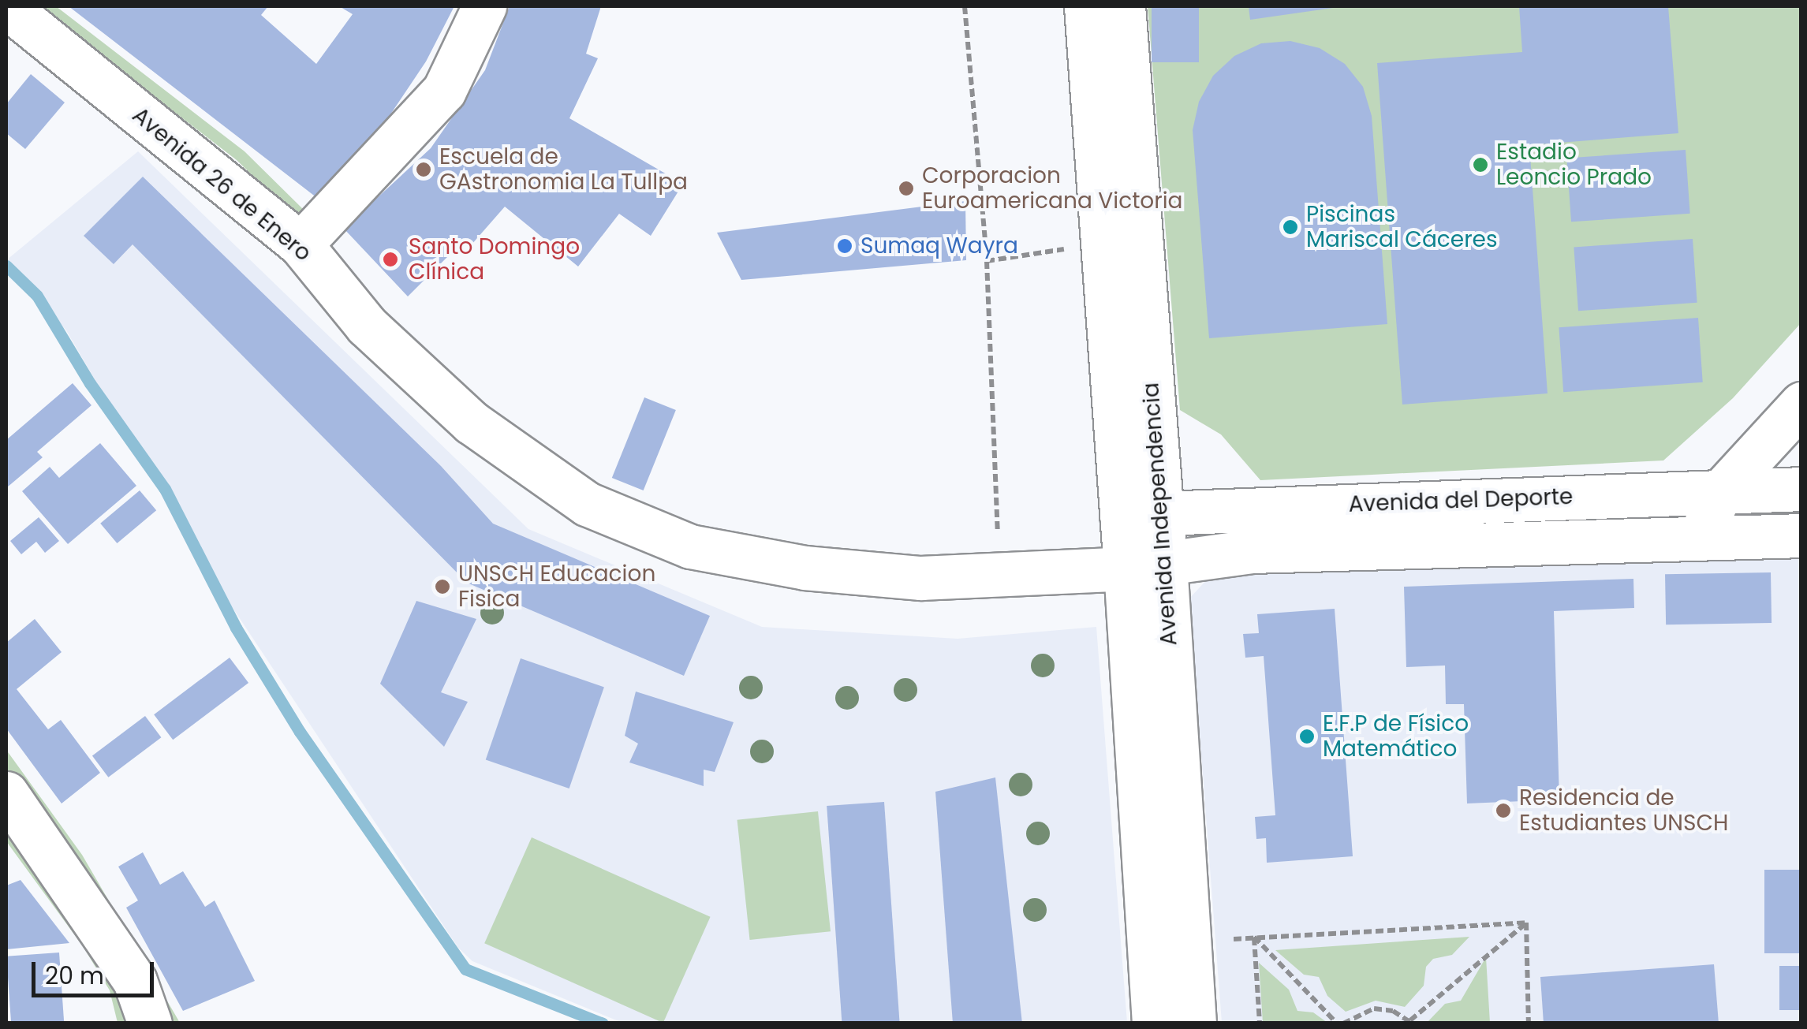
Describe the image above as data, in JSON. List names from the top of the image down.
{
  "streets": {
    "street": ["Avenida 26 de Enero", "Avenida del Deporte", "Avenida Independencia"]
  },
  "crossings": [
    ["Avenida 26 de Enero", "Avenida del Deporte"],
    ["Avenida 26 de Enero", "Avenida Independencia"],
    ["Avenida del Deporte", "Avenida Independencia"]
  ],
  "places": [
    "Estadio Leoncio Prado",
    "Escuela de GAstronomia La Tullpa",
    "Corporacion Euroamericana Victoria",
    "Piscinas Mariscal Cáceres",
    "Sumaq Wayra",
    "Santo Domingo Clínica",
    "UNSCH Educacion Fisica",
    "E.F.P de Físico Matemático",
    "Residencia de Estudiantes UNSCH"
  ],
  "scale_bar": "20 m"
}
